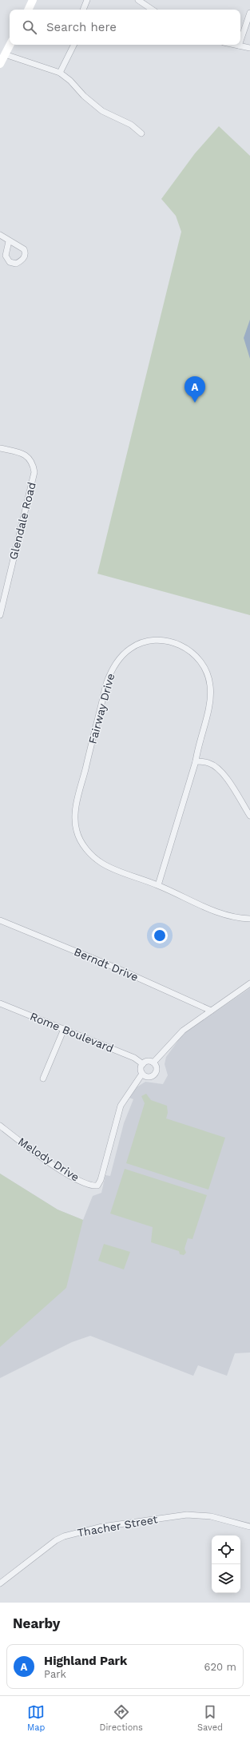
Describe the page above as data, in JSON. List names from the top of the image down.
{
  "streets": {
    "street": [
      "Glendale Road",
      "Fairway Drive",
      "Berndt Drive",
      "Rome Boulevard",
      "Melody Drive",
      "Thacher Street"
    ]
  },
  "crossings": [
    ["Rome Boulevard", "Melody Drive"]
  ],
  "page": {
    "search": "Search here",
    "pins": "A",
    "heading": "Nearby",
    "list": [
      {
        "mark": "A",
        "name": "Highland Park",
        "note": "Park",
        "value": "620 m"
      }
    ],
    "nav": ["Map", "Directions", "Saved"]
  }
}
